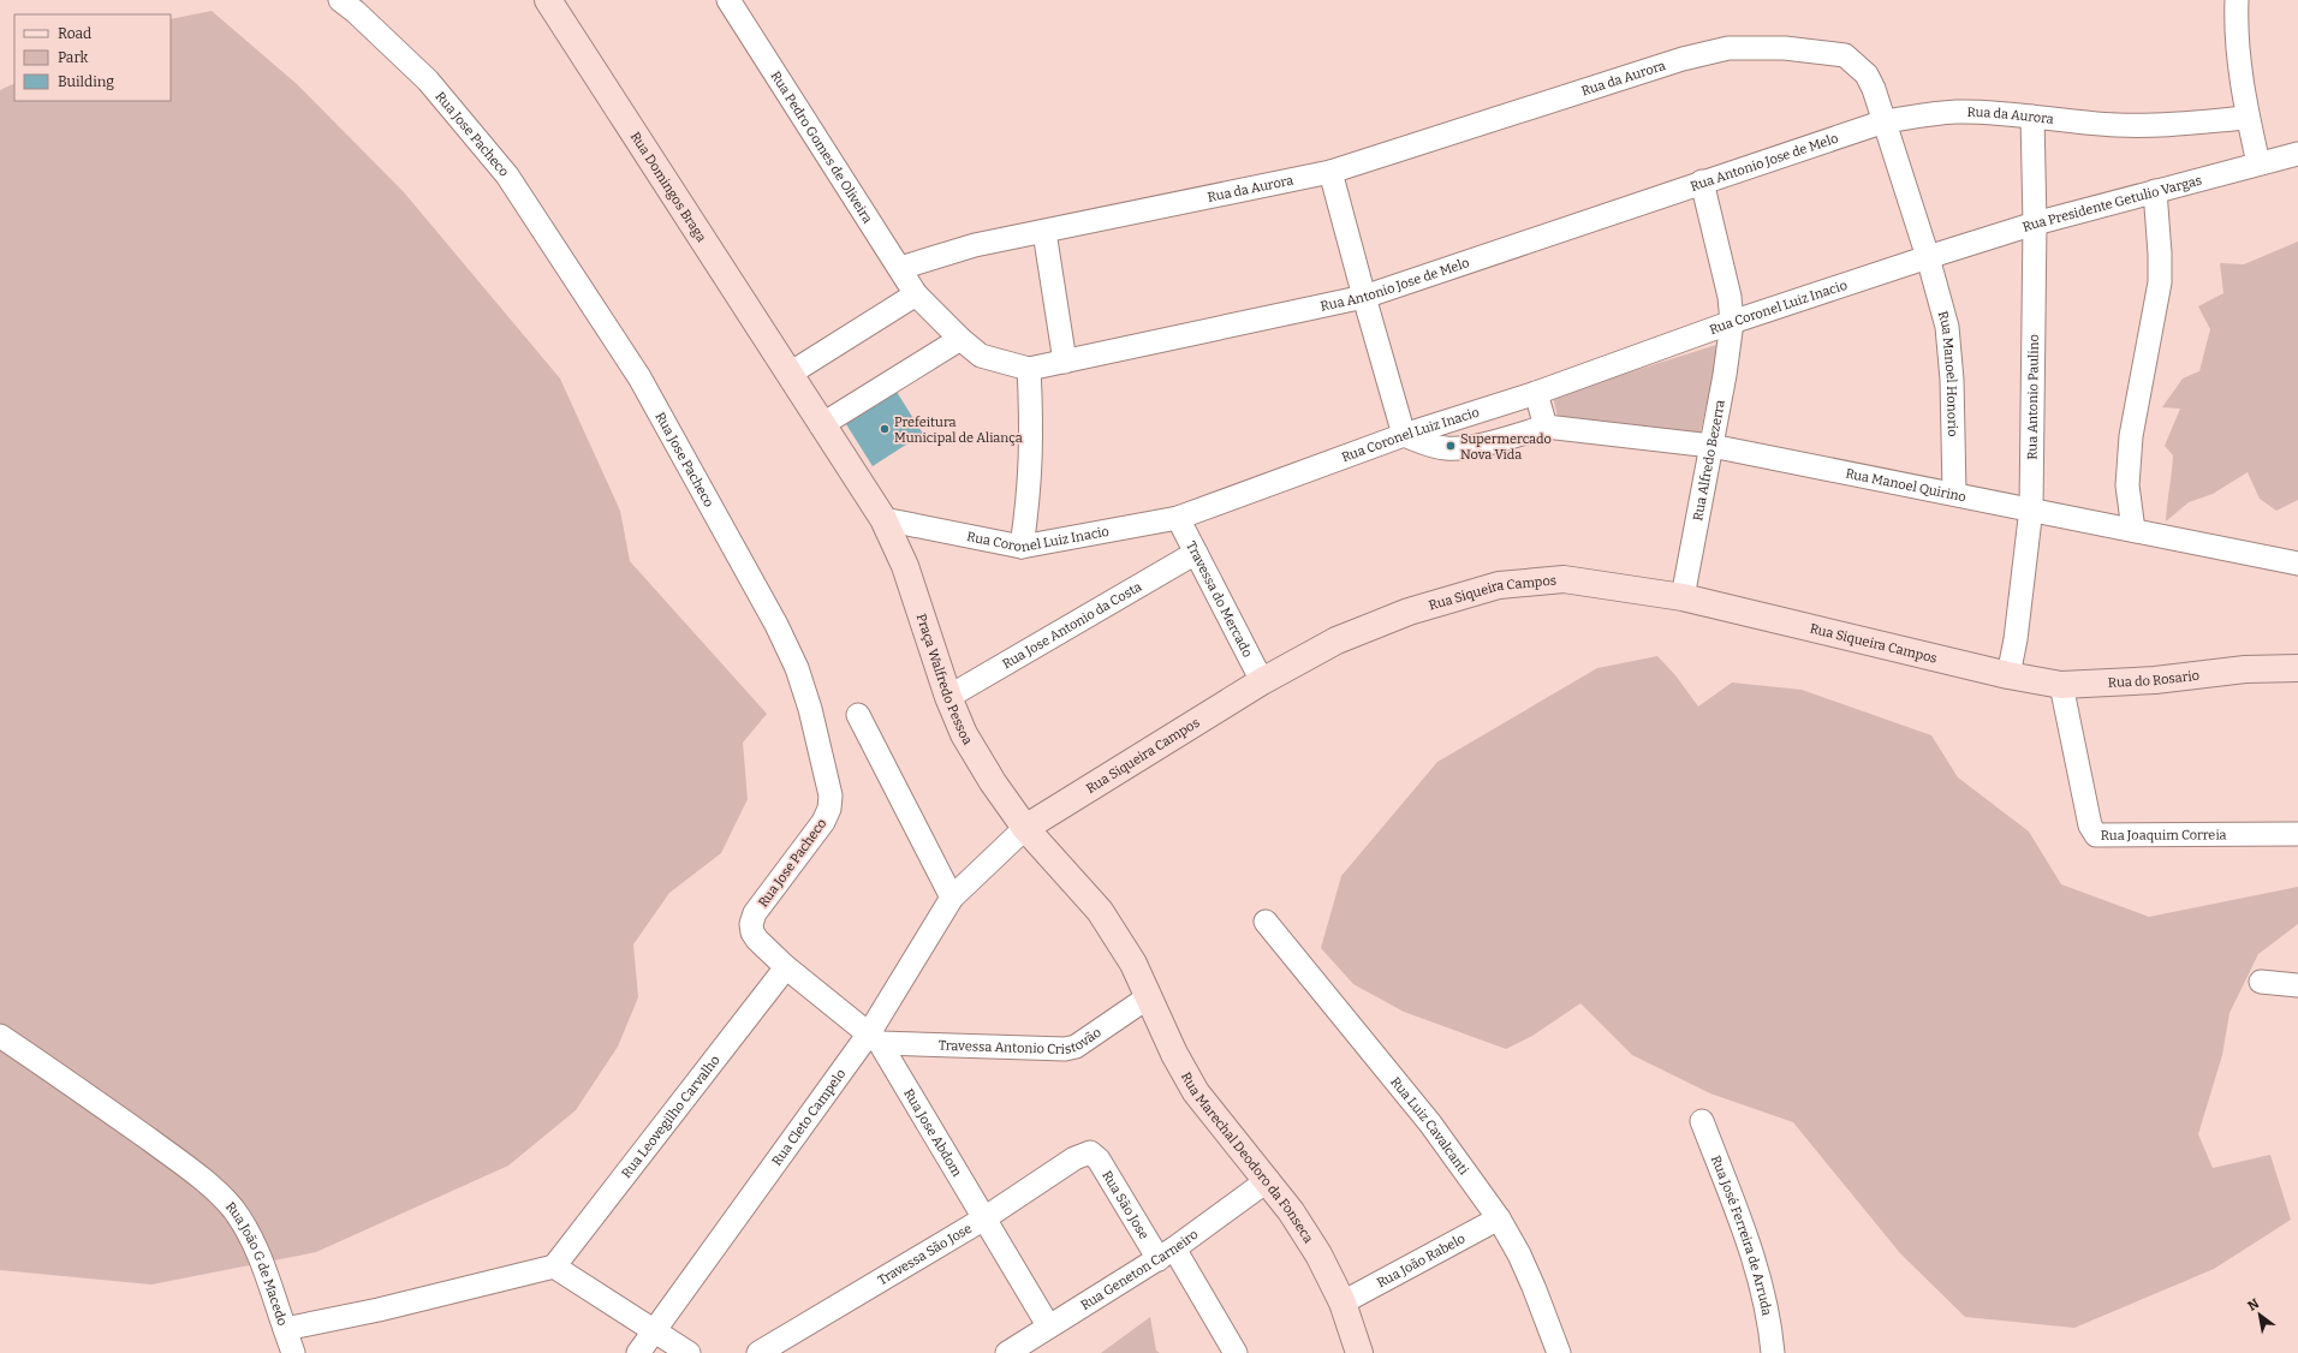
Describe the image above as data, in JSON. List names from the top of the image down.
{
  "streets": {
    "main road": [
      "Rua Domingos Braga",
      "Rua Siqueira Campos",
      "Praça Walfredo Pessoa",
      "Rua do Rosario",
      "Rua Marechal Deodoro da Fonseca"
    ],
    "street": [
      "Rua da Aurora",
      "Rua Jose Pacheco",
      "Rua Pedro Gomes de Oliveira",
      "Rua Antonio Jose de Melo",
      "Rua Presidente Getulio Vargas",
      "Rua Coronel Luiz Inacio",
      "Rua Manoel Honorio",
      "Rua Antonio Paulino",
      "Rua Alfredo Bezerra",
      "Rua Manoel Quirino",
      "Travessa do Mercado",
      "Rua Jose Antonio da Costa",
      "Rua Joaquim Correia",
      "Travessa Antonio Cristovão",
      "Rua Leovegilho Carvalho",
      "Rua Cleto Campelo",
      "Rua Luiz Cavalcanti",
      "Rua Jose Abdom",
      "Rua São Jose",
      "Rua José Ferreira de Arruda",
      "Travessa São Jose",
      "Rua João Rabelo",
      "Rua João G de Macedo",
      "Rua Geneton Carneiro"
    ]
  },
  "crossings": [
    ["Rua da Aurora", "Rua Pedro Gomes de Oliveira"],
    ["Rua da Aurora", "Rua Antonio Jose de Melo"],
    ["Rua da Aurora", "Rua Manoel Honorio"],
    ["Rua da Aurora", "Rua Antonio Paulino"],
    ["Rua Jose Pacheco", "Rua Leovegilho Carvalho"],
    ["Rua Jose Pacheco", "Rua Jose Abdom"],
    ["Rua Pedro Gomes de Oliveira", "Rua Antonio Jose de Melo"],
    ["Rua Antonio Jose de Melo", "Rua Manoel Honorio"],
    ["Rua Antonio Jose de Melo", "Rua Alfredo Bezerra"],
    ["Rua Domingos Braga", "Praça Walfredo Pessoa"],
    ["Rua Presidente Getulio Vargas", "Rua Coronel Luiz Inacio"],
    ["Rua Presidente Getulio Vargas", "Rua Manoel Honorio"],
    ["Rua Presidente Getulio Vargas", "Rua Antonio Paulino"],
    ["Rua Coronel Luiz Inacio", "Rua Manoel Honorio"],
    ["Rua Coronel Luiz Inacio", "Rua Alfredo Bezerra"],
    ["Rua Coronel Luiz Inacio", "Travessa do Mercado"],
    ["Rua Coronel Luiz Inacio", "Praça Walfredo Pessoa"],
    ["Rua Manoel Honorio", "Rua Manoel Quirino"],
    ["Rua Antonio Paulino", "Rua Manoel Quirino"],
    ["Rua Antonio Paulino", "Rua Siqueira Campos"],
    ["Rua Antonio Paulino", "Rua do Rosario"],
    ["Rua Alfredo Bezerra", "Rua Manoel Quirino"],
    ["Rua Alfredo Bezerra", "Rua Siqueira Campos"],
    ["Rua Siqueira Campos", "Travessa do Mercado"],
    ["Rua Siqueira Campos", "Praça Walfredo Pessoa"],
    ["Rua Siqueira Campos", "Rua do Rosario"],
    ["Rua Siqueira Campos", "Rua Cleto Campelo"],
    ["Travessa do Mercado", "Rua Jose Antonio da Costa"],
    ["Rua Jose Antonio da Costa", "Praça Walfredo Pessoa"],
    ["Praça Walfredo Pessoa", "Rua Cleto Campelo"],
    ["Praça Walfredo Pessoa", "Rua Marechal Deodoro da Fonseca"],
    ["Rua do Rosario", "Rua Joaquim Correia"],
    ["Travessa Antonio Cristovão", "Rua Cleto Campelo"],
    ["Travessa Antonio Cristovão", "Rua Jose Abdom"],
    ["Travessa Antonio Cristovão", "Rua Marechal Deodoro da Fonseca"],
    ["Rua Leovegilho Carvalho", "Rua Jose Abdom"],
    ["Rua Leovegilho Carvalho", "Rua João G de Macedo"],
    ["Rua Cleto Campelo", "Rua Jose Abdom"],
    ["Rua Luiz Cavalcanti", "Rua João Rabelo"],
    ["Rua Jose Abdom", "Travessa São Jose"],
    ["Rua Jose Abdom", "Rua Geneton Carneiro"],
    ["Rua Marechal Deodoro da Fonseca", "Rua João Rabelo"],
    ["Rua Marechal Deodoro da Fonseca", "Rua Geneton Carneiro"],
    ["Rua São Jose", "Travessa São Jose"],
    ["Rua São Jose", "Rua Geneton Carneiro"]
  ],
  "places": ["Prefeitura Municipal de Aliança", "Supermercado Nova Vida"],
  "legend": ["Road", "Park", "Building"],
  "north": "top left"
}
